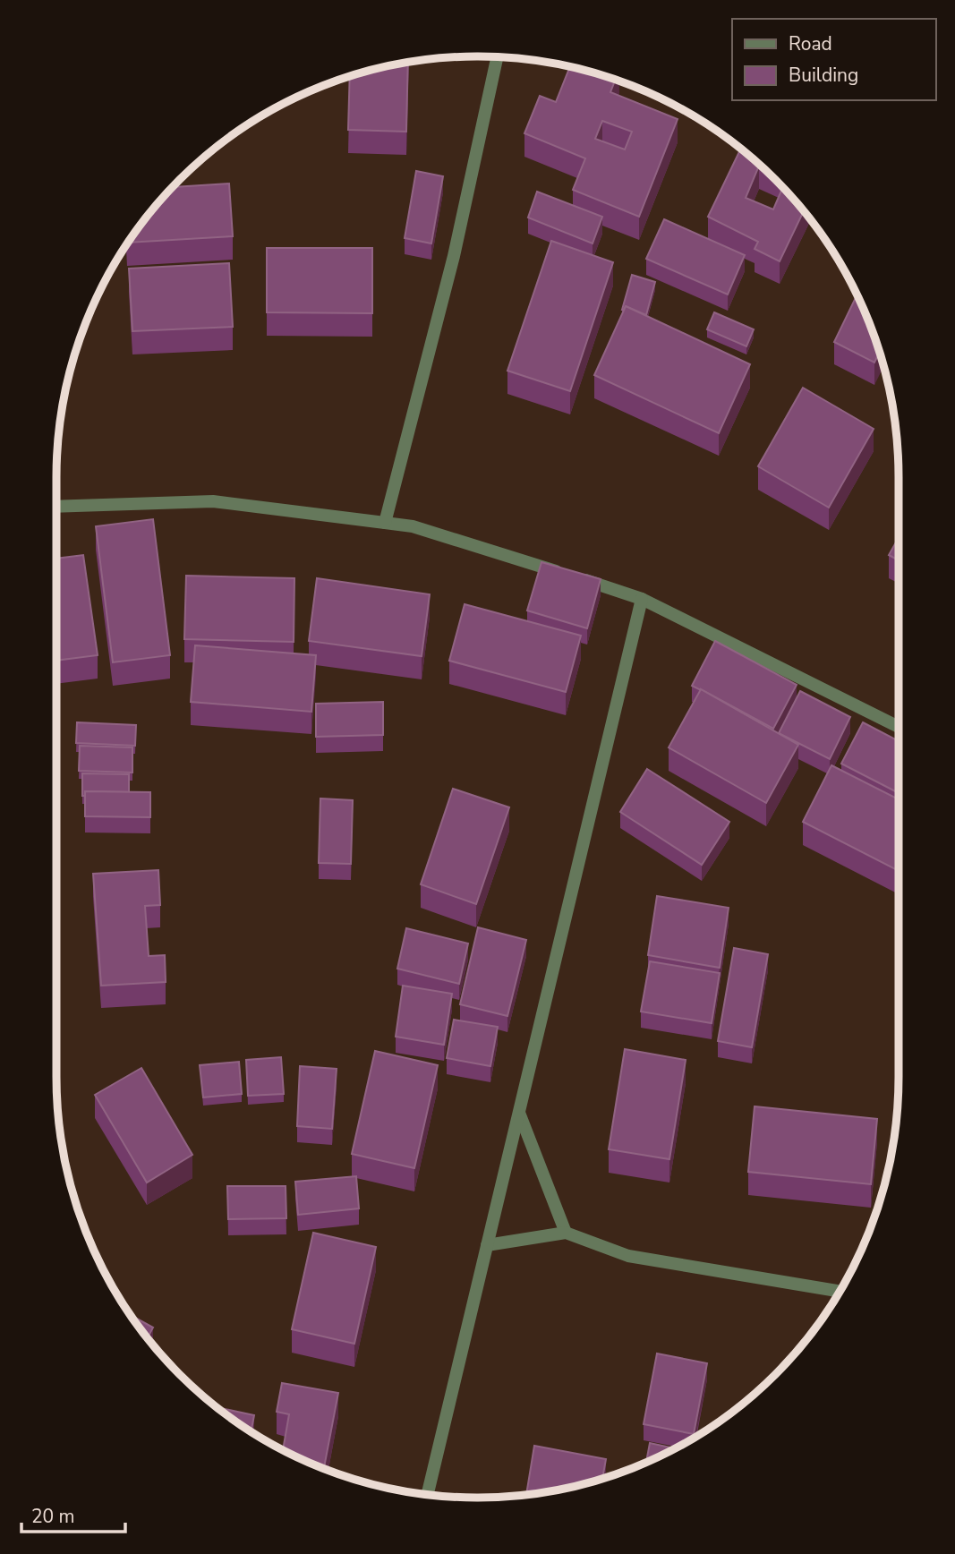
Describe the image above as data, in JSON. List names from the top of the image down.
{
  "legend": ["Road", "Building"],
  "scale_bar": "20 m"
}
